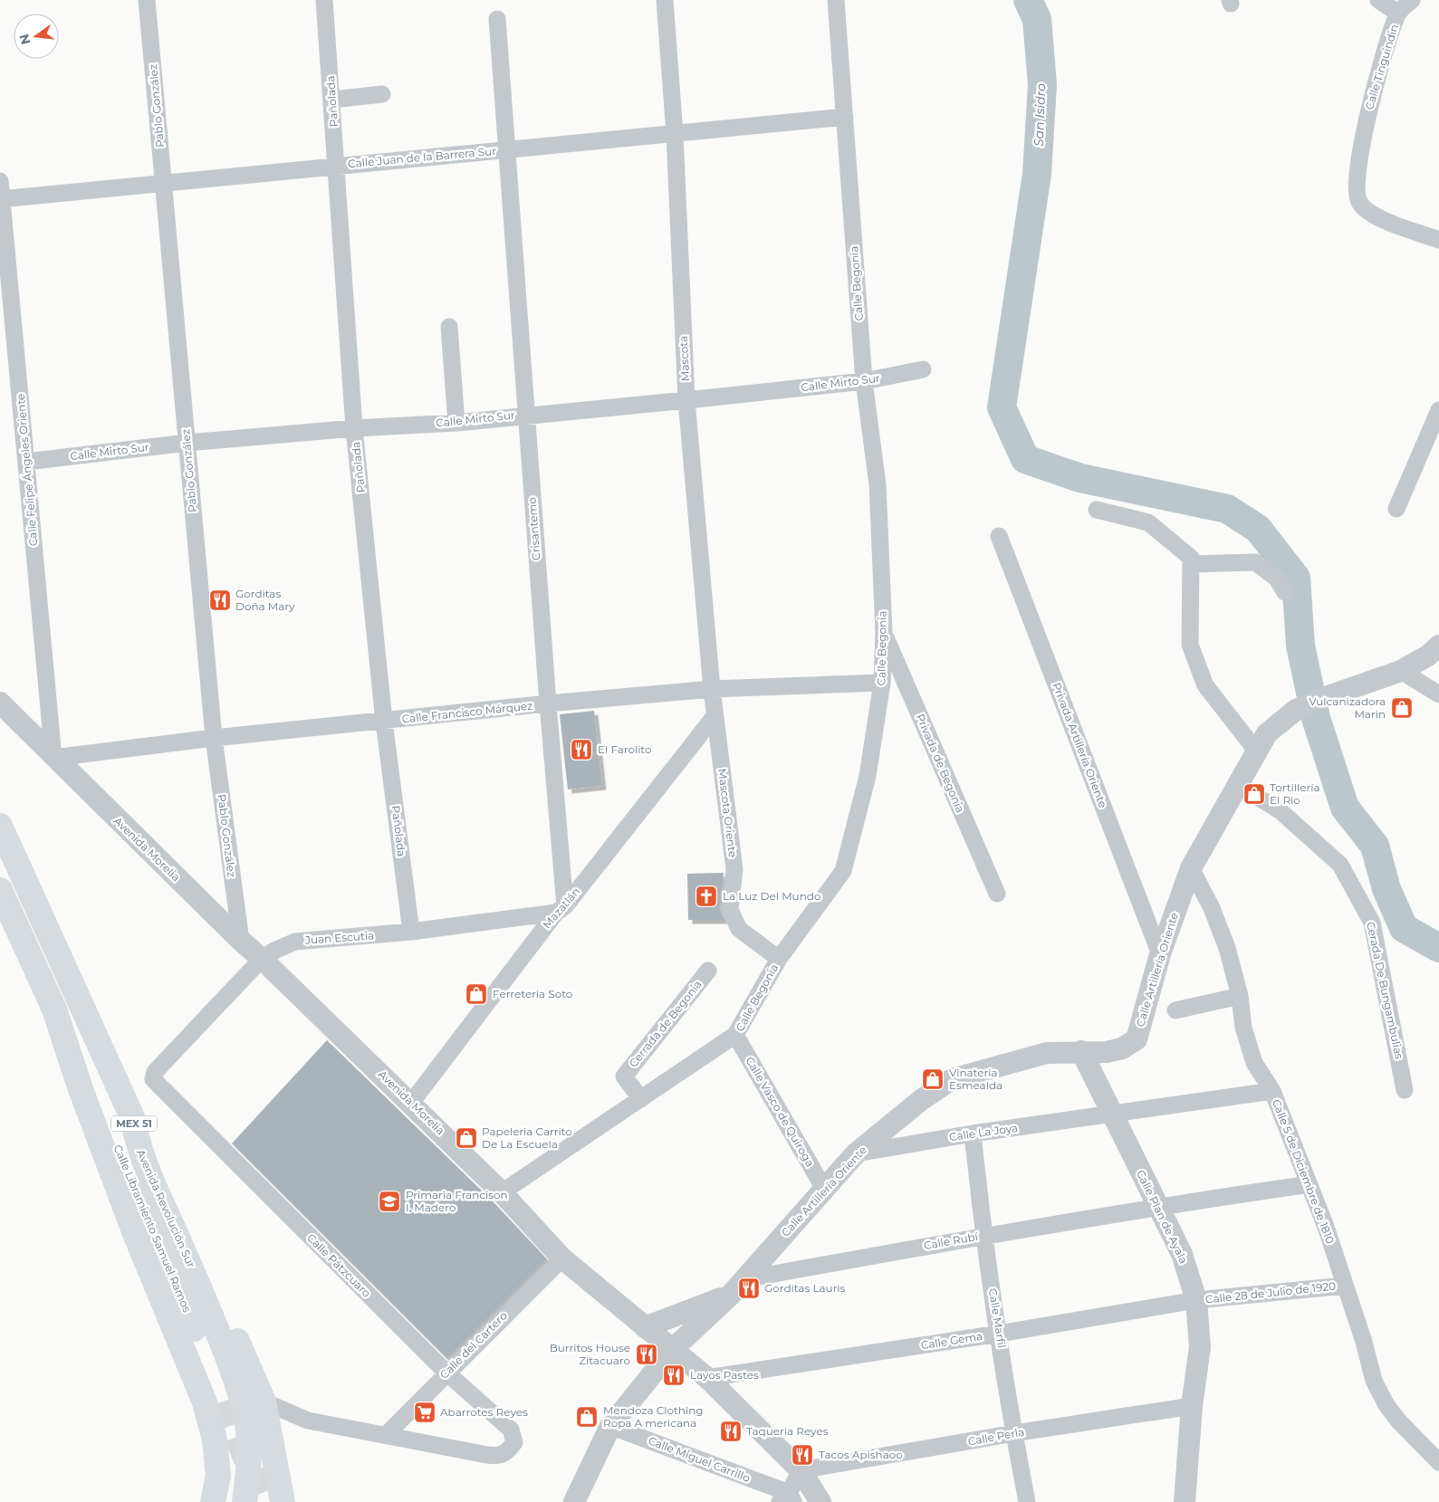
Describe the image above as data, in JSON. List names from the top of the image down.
{
  "streets": {
    "main road": ["MEX 51", "Avenida Revolución Sur", "Calle Libramiento Samuel Ramos"],
    "street": [
      "Calle Tinguindin",
      "Pañolada",
      "Pablo González",
      "Calle Juan de la Barrera Sur",
      "Calle Begonia",
      "Mascota",
      "Calle Mirto Sur",
      "Calle Felipe Ángeles Oriente",
      "Crisantemo",
      "Calle Francisco Márquez",
      "Privada Artillería Oriente",
      "Privada de Begonia",
      "Mascota Oriente",
      "Avenida Morelia",
      "Mazatlán",
      "Juan Escutia",
      "Calle Artillería Oriente",
      "Cerada De Bungambulias",
      "Cerrada de Begonia",
      "Calle Vasco de Quiroga",
      "Calle La Joya",
      "Calle 5 de Diciembre de 1810",
      "Calle Plan de Ayala",
      "Calle Rubí",
      "Calle Pátzcuaro",
      "Calle 28 de Julio de 1920",
      "Calle Marfil",
      "Calle Gema",
      "Calle del Cartero",
      "Calle Perla",
      "Calle Miguel Carrillo"
    ]
  },
  "crossings": [
    ["Pañolada", "Calle Juan de la Barrera Sur"],
    ["Pañolada", "Calle Mirto Sur"],
    ["Pañolada", "Calle Francisco Márquez"],
    ["Pañolada", "Juan Escutia"],
    ["Pablo González", "Calle Juan de la Barrera Sur"],
    ["Pablo González", "Calle Mirto Sur"],
    ["Pablo González", "Calle Francisco Márquez"],
    ["Pablo González", "Avenida Morelia"],
    ["Calle Juan de la Barrera Sur", "Calle Begonia"],
    ["Calle Juan de la Barrera Sur", "Mascota"],
    ["Calle Juan de la Barrera Sur", "Calle Felipe Ángeles Oriente"],
    ["Calle Juan de la Barrera Sur", "Crisantemo"],
    ["Calle Begonia", "Calle Mirto Sur"],
    ["Calle Begonia", "Calle Francisco Márquez"],
    ["Calle Begonia", "Privada de Begonia"],
    ["Calle Begonia", "Mascota Oriente"],
    ["Calle Begonia", "Avenida Morelia"],
    ["Calle Begonia", "Cerrada de Begonia"],
    ["Calle Begonia", "Calle Vasco de Quiroga"],
    ["Mascota", "Calle Mirto Sur"],
    ["Mascota", "Calle Francisco Márquez"],
    ["Mascota", "Mascota Oriente"],
    ["Mascota", "Mazatlán"],
    ["Calle Mirto Sur", "Calle Felipe Ángeles Oriente"],
    ["Calle Mirto Sur", "Crisantemo"],
    ["Calle Felipe Ángeles Oriente", "Calle Francisco Márquez"],
    ["Calle Felipe Ángeles Oriente", "Avenida Morelia"],
    ["Crisantemo", "Calle Francisco Márquez"],
    ["Crisantemo", "Mazatlán"],
    ["Crisantemo", "Juan Escutia"],
    ["Calle Francisco Márquez", "Avenida Morelia"],
    ["Privada Artillería Oriente", "Calle Artillería Oriente"],
    ["Mascota Oriente", "Mazatlán"],
    ["Avenida Morelia", "Mazatlán"],
    ["Avenida Morelia", "Juan Escutia"],
    ["Avenida Morelia", "Calle Artillería Oriente"],
    ["Avenida Morelia", "Calle Gema"],
    ["Avenida Morelia", "Calle del Cartero"],
    ["Avenida Morelia", "Calle Perla"],
    ["Mazatlán", "Juan Escutia"],
    ["Juan Escutia", "Calle Pátzcuaro"],
    ["Calle Artillería Oriente", "Cerada De Bungambulias"],
    ["Calle Artillería Oriente", "Calle Vasco de Quiroga"],
    ["Calle Artillería Oriente", "Calle La Joya"],
    ["Calle Artillería Oriente", "Calle 5 de Diciembre de 1810"],
    ["Calle Artillería Oriente", "Calle Plan de Ayala"],
    ["Calle Artillería Oriente", "Calle Rubí"],
    ["Calle Artillería Oriente", "Calle Miguel Carrillo"],
    ["MEX 51", "Calle Libramiento Samuel Ramos"],
    ["Calle La Joya", "Calle 5 de Diciembre de 1810"],
    ["Calle La Joya", "Calle Plan de Ayala"],
    ["Calle La Joya", "Calle Marfil"],
    ["Calle 5 de Diciembre de 1810", "Calle Rubí"],
    ["Calle 5 de Diciembre de 1810", "Calle 28 de Julio de 1920"],
    ["Calle Plan de Ayala", "Calle Rubí"],
    ["Calle Plan de Ayala", "Calle 28 de Julio de 1920"],
    ["Calle Plan de Ayala", "Calle Gema"],
    ["Calle Plan de Ayala", "Calle Perla"],
    ["Calle Rubí", "Calle Marfil"],
    ["Calle Pátzcuaro", "Calle del Cartero"],
    ["Calle 28 de Julio de 1920", "Calle Gema"],
    ["Calle Marfil", "Calle Gema"],
    ["Calle Marfil", "Calle Perla"]
  ],
  "water": ["San Isidro"],
  "places": {
    "restaurant": [
      "Gorditas Doña Mary",
      "El Farolito",
      "Gorditas Lauris",
      "Burritos House Zitacuaro",
      "Layos Pastes",
      "Taqueria Reyes",
      "Tacos Apishaoo"
    ],
    "shop": [
      "Vulcanizadora Marin",
      "Tortillería El Rio",
      "Ferreteria Soto",
      "Vinateria Esmealda",
      "Papeleria Carrito De La Escuela",
      "Mendoza Clothing Ropa A mericana"
    ],
    "church": ["La Luz Del Mundo"],
    "school or university": ["Primaria Francison I. Madero"],
    "supermarket": ["Abarrotes Reyes"]
  },
  "north": "left"
}
